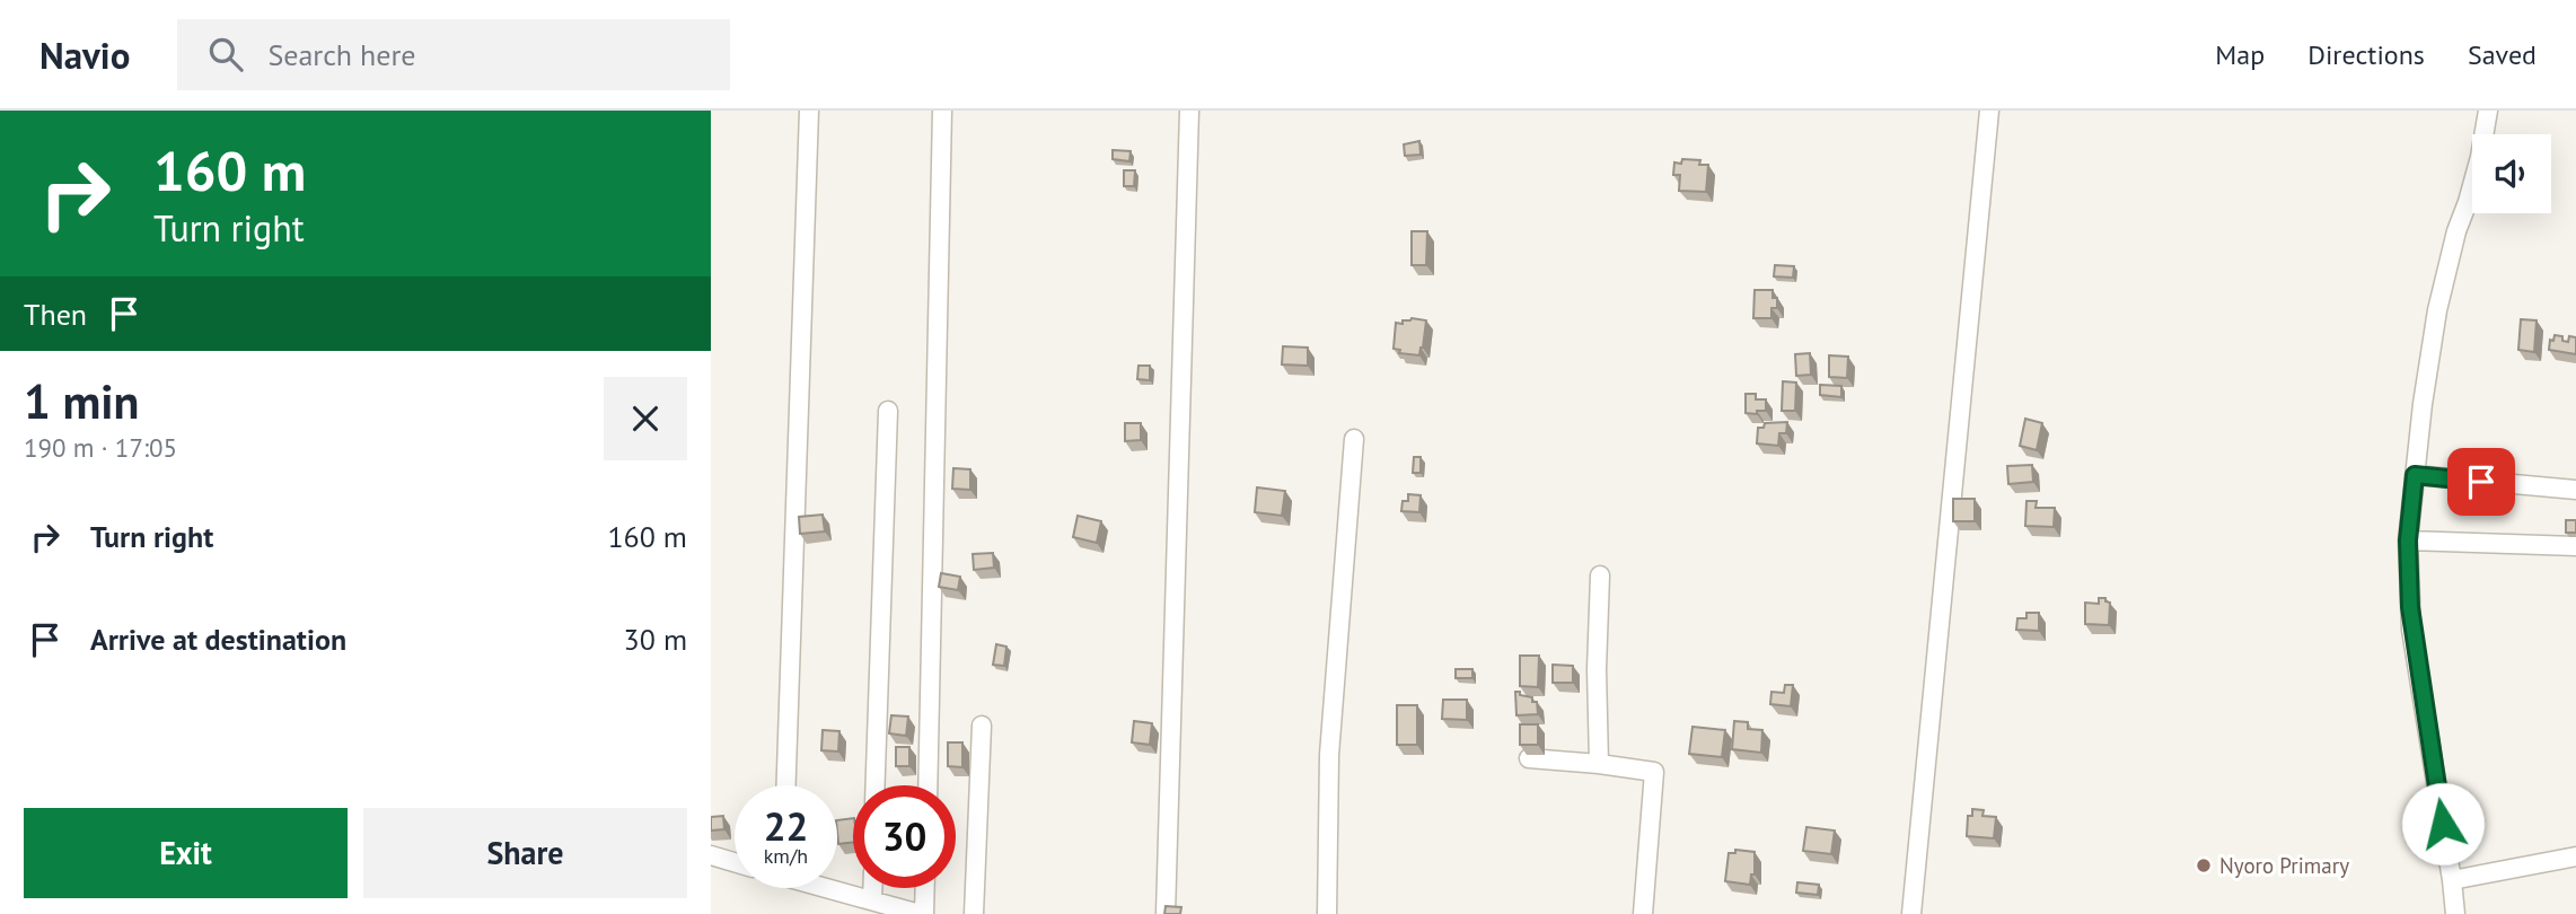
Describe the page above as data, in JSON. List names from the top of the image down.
{
  "places": ["Nyoro Primary"],
  "page": {
    "header": "Navio",
    "search": "Search here",
    "nav": ["Map", "Directions", "Saved"],
    "turn": ["160 m", "Turn right"],
    "then": "Then",
    "heading": ["1 min", "190 m · 17:05"],
    "list": [
      {
        "name": "Turn right",
        "value": "160 m"
      },
      {
        "name": "Arrive at destination",
        "value": "30 m"
      }
    ],
    "speed": "22 km/h",
    "limit": "30",
    "buttons": ["Exit", "Share"]
  }
}
